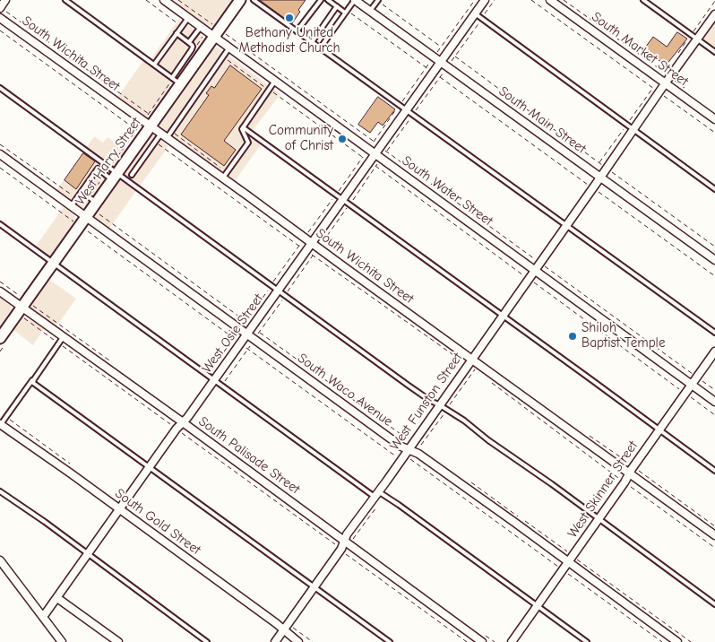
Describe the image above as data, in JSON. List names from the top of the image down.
{
  "streets": {
    "street": [
      "South Market Street",
      "South Wichita Street",
      "South Main Street",
      "West Harry Street",
      "South Water Street",
      "West Osie Street",
      "South Waco Avenue",
      "West Funston Street",
      "South Palisade Street",
      "West Skinner Street",
      "South Gold Street"
    ]
  },
  "crossings": [
    ["South Market Street", "West Funston Street"],
    ["South Wichita Street", "West Harry Street"],
    ["South Wichita Street", "West Osie Street"],
    ["South Wichita Street", "West Funston Street"],
    ["South Wichita Street", "West Skinner Street"],
    ["South Main Street", "West Osie Street"],
    ["South Main Street", "West Funston Street"],
    ["West Harry Street", "South Water Street"],
    ["West Harry Street", "South Waco Avenue"],
    ["West Harry Street", "South Palisade Street"],
    ["South Water Street", "West Osie Street"],
    ["South Water Street", "West Funston Street"],
    ["South Water Street", "West Skinner Street"],
    ["West Osie Street", "South Waco Avenue"],
    ["West Osie Street", "South Palisade Street"],
    ["West Osie Street", "South Gold Street"],
    ["South Waco Avenue", "West Funston Street"],
    ["South Waco Avenue", "West Skinner Street"],
    ["West Funston Street", "South Palisade Street"],
    ["West Funston Street", "South Gold Street"]
  ],
  "places": ["Bethany United Methodist Church", "Community of Christ", "Shiloh Baptist Temple"]
}
